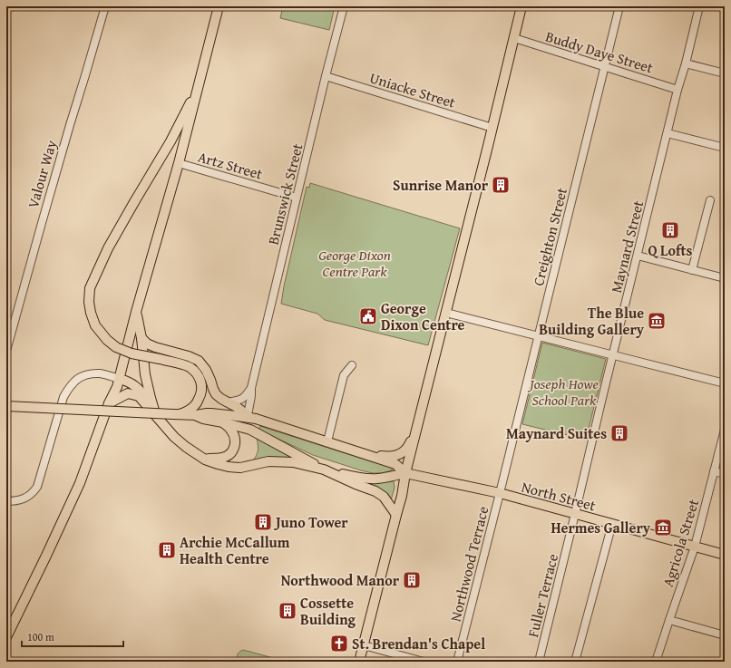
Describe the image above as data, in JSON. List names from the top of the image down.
{
  "streets": {
    "main road": ["North Street"],
    "street": [
      "Buddy Daye Street",
      "Uniacke Street",
      "Artz Street",
      "Valour Way",
      "Brunswick Street",
      "Creighton Street",
      "Maynard Street",
      "Agricola Street",
      "Northwood Terrace",
      "Fuller Terrace"
    ]
  },
  "crossings": [
    ["Buddy Daye Street", "Creighton Street"],
    ["Buddy Daye Street", "Maynard Street"],
    ["Uniacke Street", "Brunswick Street"],
    ["Artz Street", "Brunswick Street"],
    ["Brunswick Street", "North Street"],
    ["Creighton Street", "North Street"],
    ["Creighton Street", "Northwood Terrace"],
    ["Maynard Street", "North Street"],
    ["Maynard Street", "Fuller Terrace"],
    ["North Street", "Agricola Street"],
    ["North Street", "Northwood Terrace"],
    ["North Street", "Fuller Terrace"]
  ],
  "parks": ["George Dixon Centre Park", "Joseph Howe School Park"],
  "places": {
    "building": [
      "Sunrise Manor",
      "Q Lofts",
      "Maynard Suites",
      "Juno Tower",
      "Archie McCallum Health Centre",
      "Northwood Manor",
      "Cossette Building"
    ],
    "public building": ["George Dixon Centre"],
    "museum": ["The Blue Building Gallery", "Hermes Gallery"],
    "church": ["St. Brendan's Chapel"]
  },
  "scale_bar": "100 m"
}
